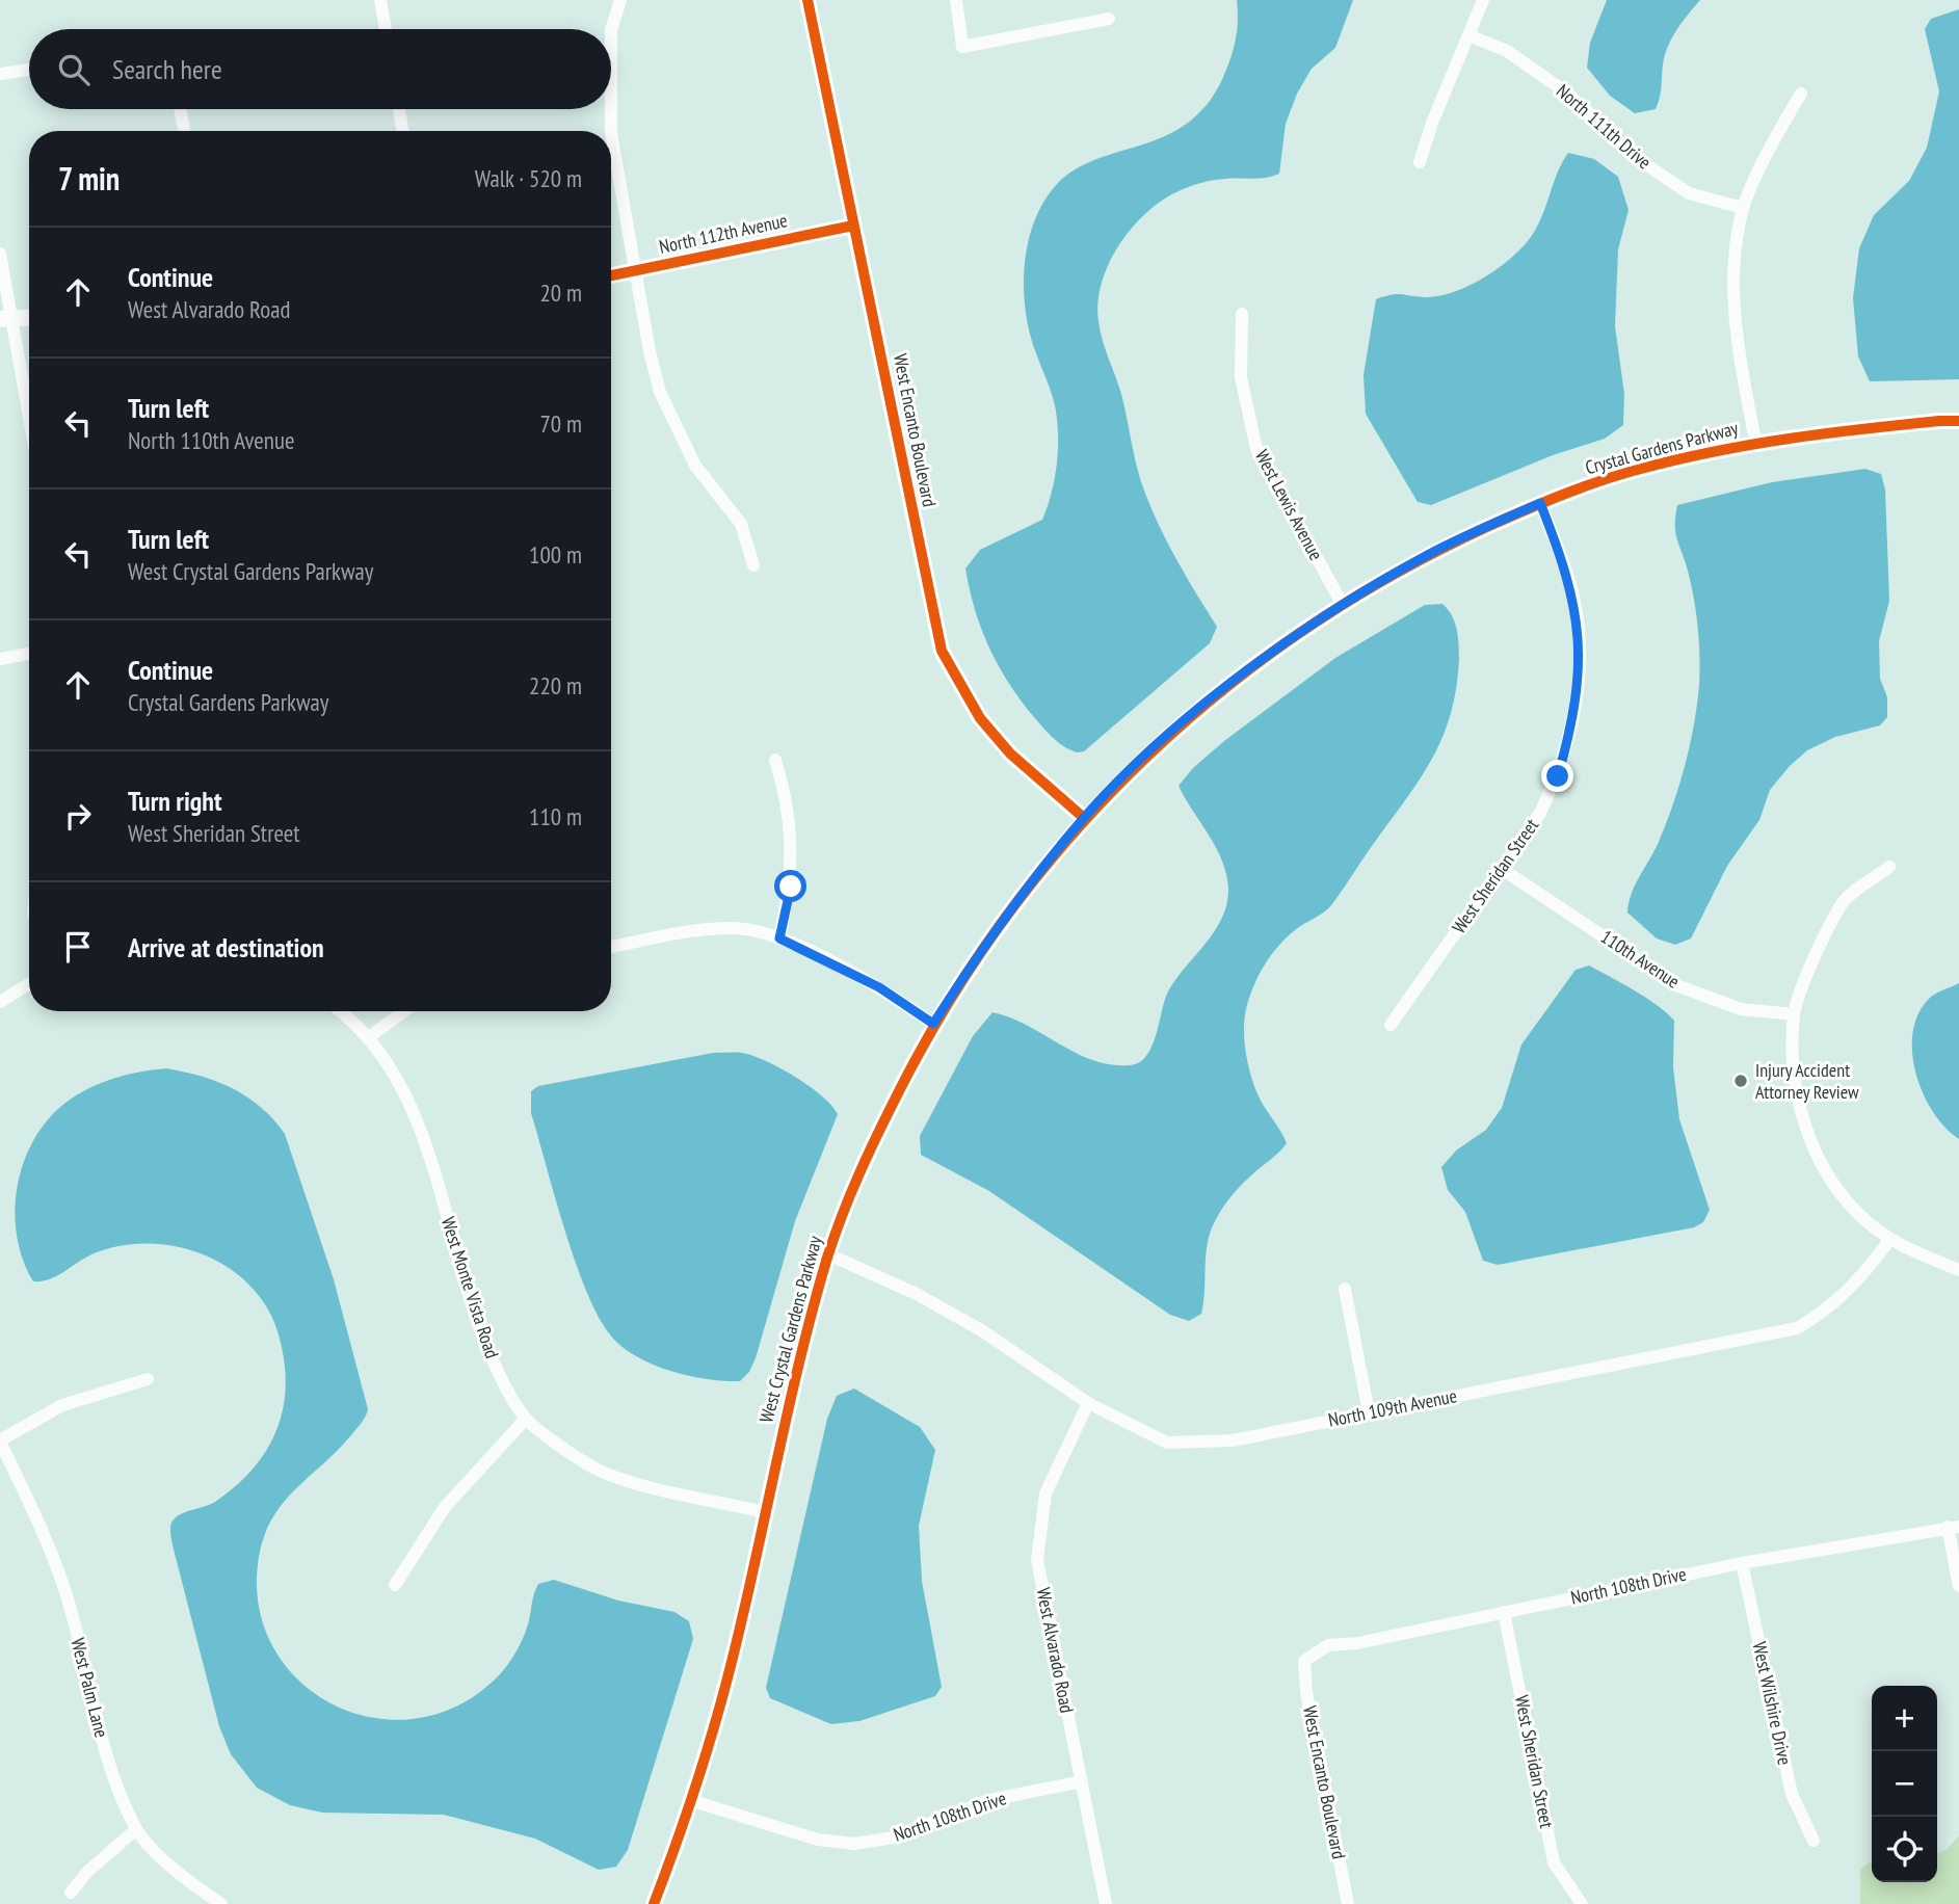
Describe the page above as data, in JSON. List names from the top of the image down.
{
  "streets": {
    "street": [
      "North 111th Drive",
      "North 112th Avenue",
      "West Encanto Boulevard",
      "Crystal Gardens Parkway",
      "West Lewis Avenue",
      "West Sheridan Street",
      "110th Avenue",
      "West Monte Vista Road",
      "West Crystal Gardens Parkway",
      "North 109th Avenue",
      "North 108th Drive",
      "West Alvarado Road",
      "West Palm Lane",
      "West Wilshire Drive"
    ]
  },
  "crossings": [
    ["North 112th Avenue", "West Encanto Boulevard"],
    ["West Encanto Boulevard", "Crystal Gardens Parkway"],
    ["West Encanto Boulevard", "West Crystal Gardens Parkway"],
    ["West Encanto Boulevard", "North 108th Drive"],
    ["Crystal Gardens Parkway", "West Lewis Avenue"],
    ["Crystal Gardens Parkway", "West Sheridan Street"],
    ["Crystal Gardens Parkway", "West Crystal Gardens Parkway"],
    ["West Sheridan Street", "110th Avenue"],
    ["West Sheridan Street", "North 108th Drive"],
    ["West Monte Vista Road", "West Crystal Gardens Parkway"],
    ["West Crystal Gardens Parkway", "North 109th Avenue"],
    ["West Crystal Gardens Parkway", "North 108th Drive"],
    ["North 109th Avenue", "West Alvarado Road"],
    ["North 108th Drive", "West Alvarado Road"],
    ["North 108th Drive", "West Wilshire Drive"]
  ],
  "places": ["Injury Accident Attorney Review"],
  "page": {
    "search": "Search here",
    "heading": ["7 min", "Walk · 520 m"],
    "list": [
      ["Continue", "West Alvarado Road", "20 m"],
      ["Turn left", "North 110th Avenue", "70 m"],
      ["Turn left", "West Crystal Gardens Parkway", "100 m"],
      ["Continue", "Crystal Gardens Parkway", "220 m"],
      ["Turn right", "West Sheridan Street", "110 m"],
      "Arrive at destination"
    ],
    "map_buttons": ["+", "−"]
  }
}
